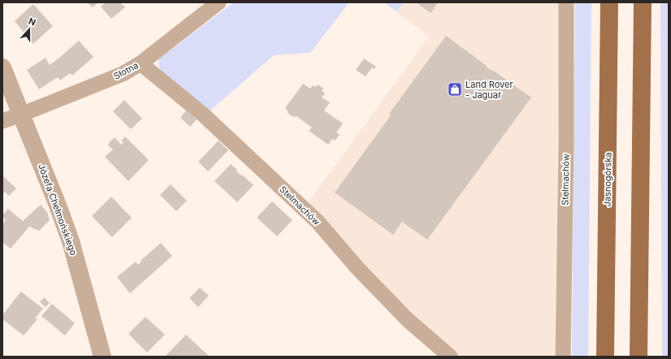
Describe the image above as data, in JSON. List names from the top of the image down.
{
  "streets": {
    "main road": ["Jasnogórska"],
    "street": ["Słotna", "Stelmachów", "Józefa Chełmońskiego"]
  },
  "crossings": [
    ["Słotna", "Stelmachów"],
    ["Słotna", "Józefa Chełmońskiego"]
  ],
  "places": {
    "shop": ["Land Rover - Jaguar"]
  },
  "north": "top"
}
